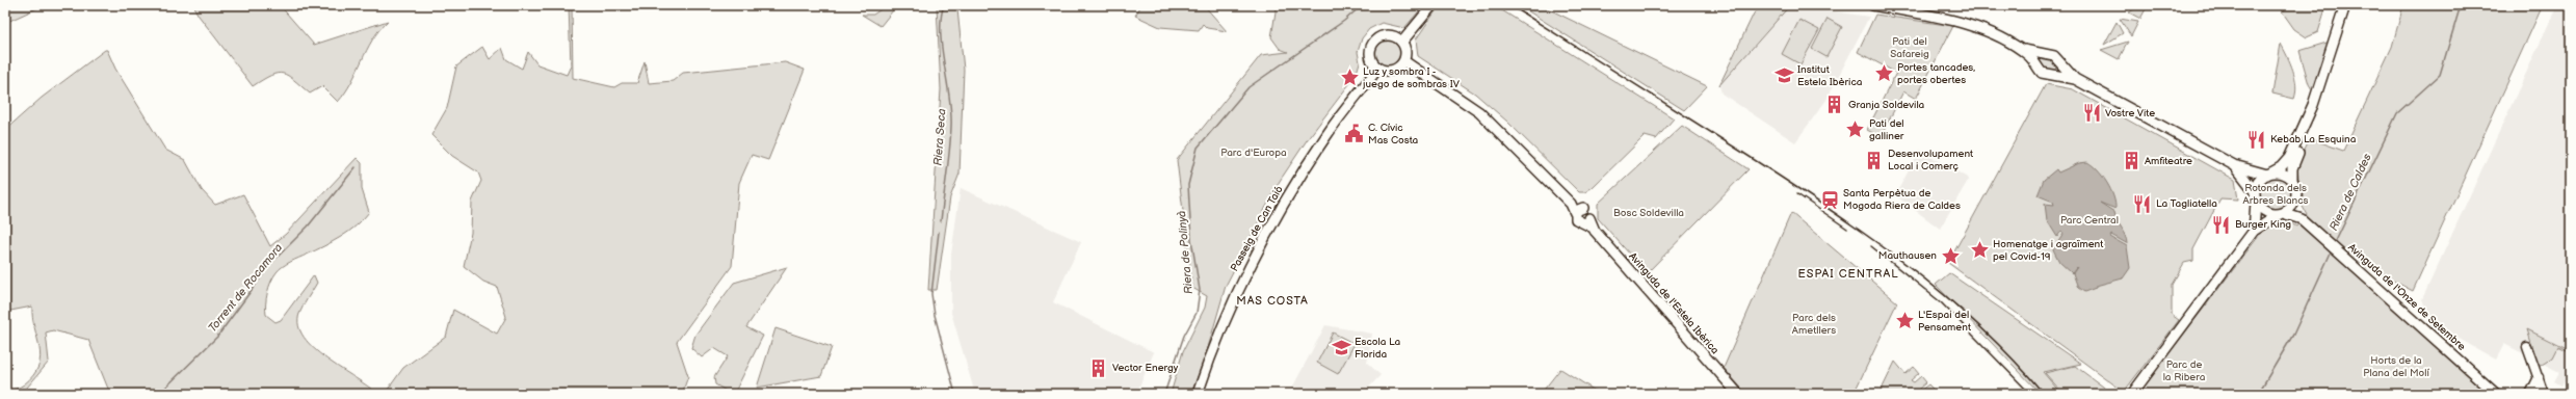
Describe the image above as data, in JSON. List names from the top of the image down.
{
  "streets": {
    "main road": ["Passeig de Can Taió", "Avinguda de l'Onze de Setembre", "Avinguda de l'Estela Ibèrica"]
  },
  "districts": ["ESPAI CENTRAL", "MAS COSTA"],
  "water": [
    "Riera Seca",
    "Riera de Caldes",
    "Riera de Polinyà",
    "Torrent de Rocamora"
  ],
  "parks": [
    "Pati del Safareig",
    "Parc d'Europa",
    "Rotonda dels Arbres Blancs",
    "Bosc Soldevilla",
    "Parc Central",
    "Parc dels Ametllers",
    "Horts de la Plana del Molí",
    "Parc de la Ribera"
  ],
  "places": {
    "place": [
      "Portes tancades, portes obertes",
      "Luz y sombra I - juego de sombras IV",
      "Pati del galliner",
      "Homenatge i agraïment pel Covid-19",
      "Mauthausen",
      "L'Espai del Pensament"
    ],
    "school or university": ["Institut Estela Ibèrica", "Escola La Florida"],
    "building": [
      "Granja Soldevila",
      "Desenvolupament Local i Comerç",
      "Amfiteatre",
      "Vector Energy"
    ],
    "restaurant": [
      "Vostre Vite",
      "Kebab La Esquina",
      "La Tagliatella",
      "Burger King"
    ],
    "public building": ["C. Cívic Mas Costa"],
    "station": ["Santa Perpètua de Mogoda Riera de Caldes"]
  }
}
